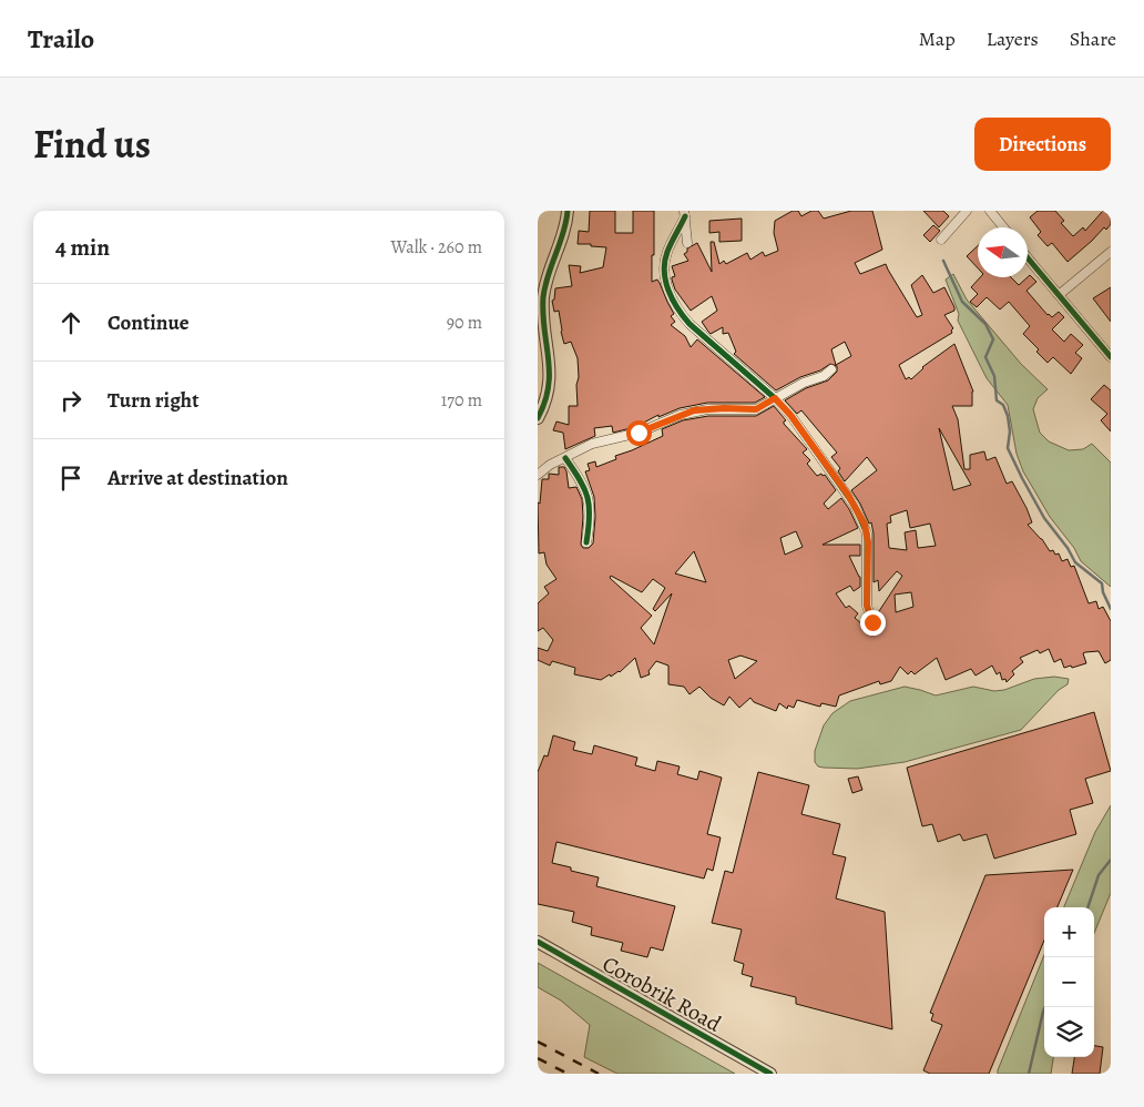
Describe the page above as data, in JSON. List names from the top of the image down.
{
  "streets": {
    "street": ["Corobrik Road"]
  },
  "north": "left",
  "page": {
    "header": "Trailo",
    "nav": ["Map", "Layers", "Share"],
    "title": "Find us",
    "buttons": "Directions",
    "heading": ["4 min", "Walk · 260 m"],
    "list": [
      ["Continue", "90 m"],
      ["Turn right", "170 m"],
      "Arrive at destination"
    ],
    "map_buttons": ["+", "−"]
  }
}
